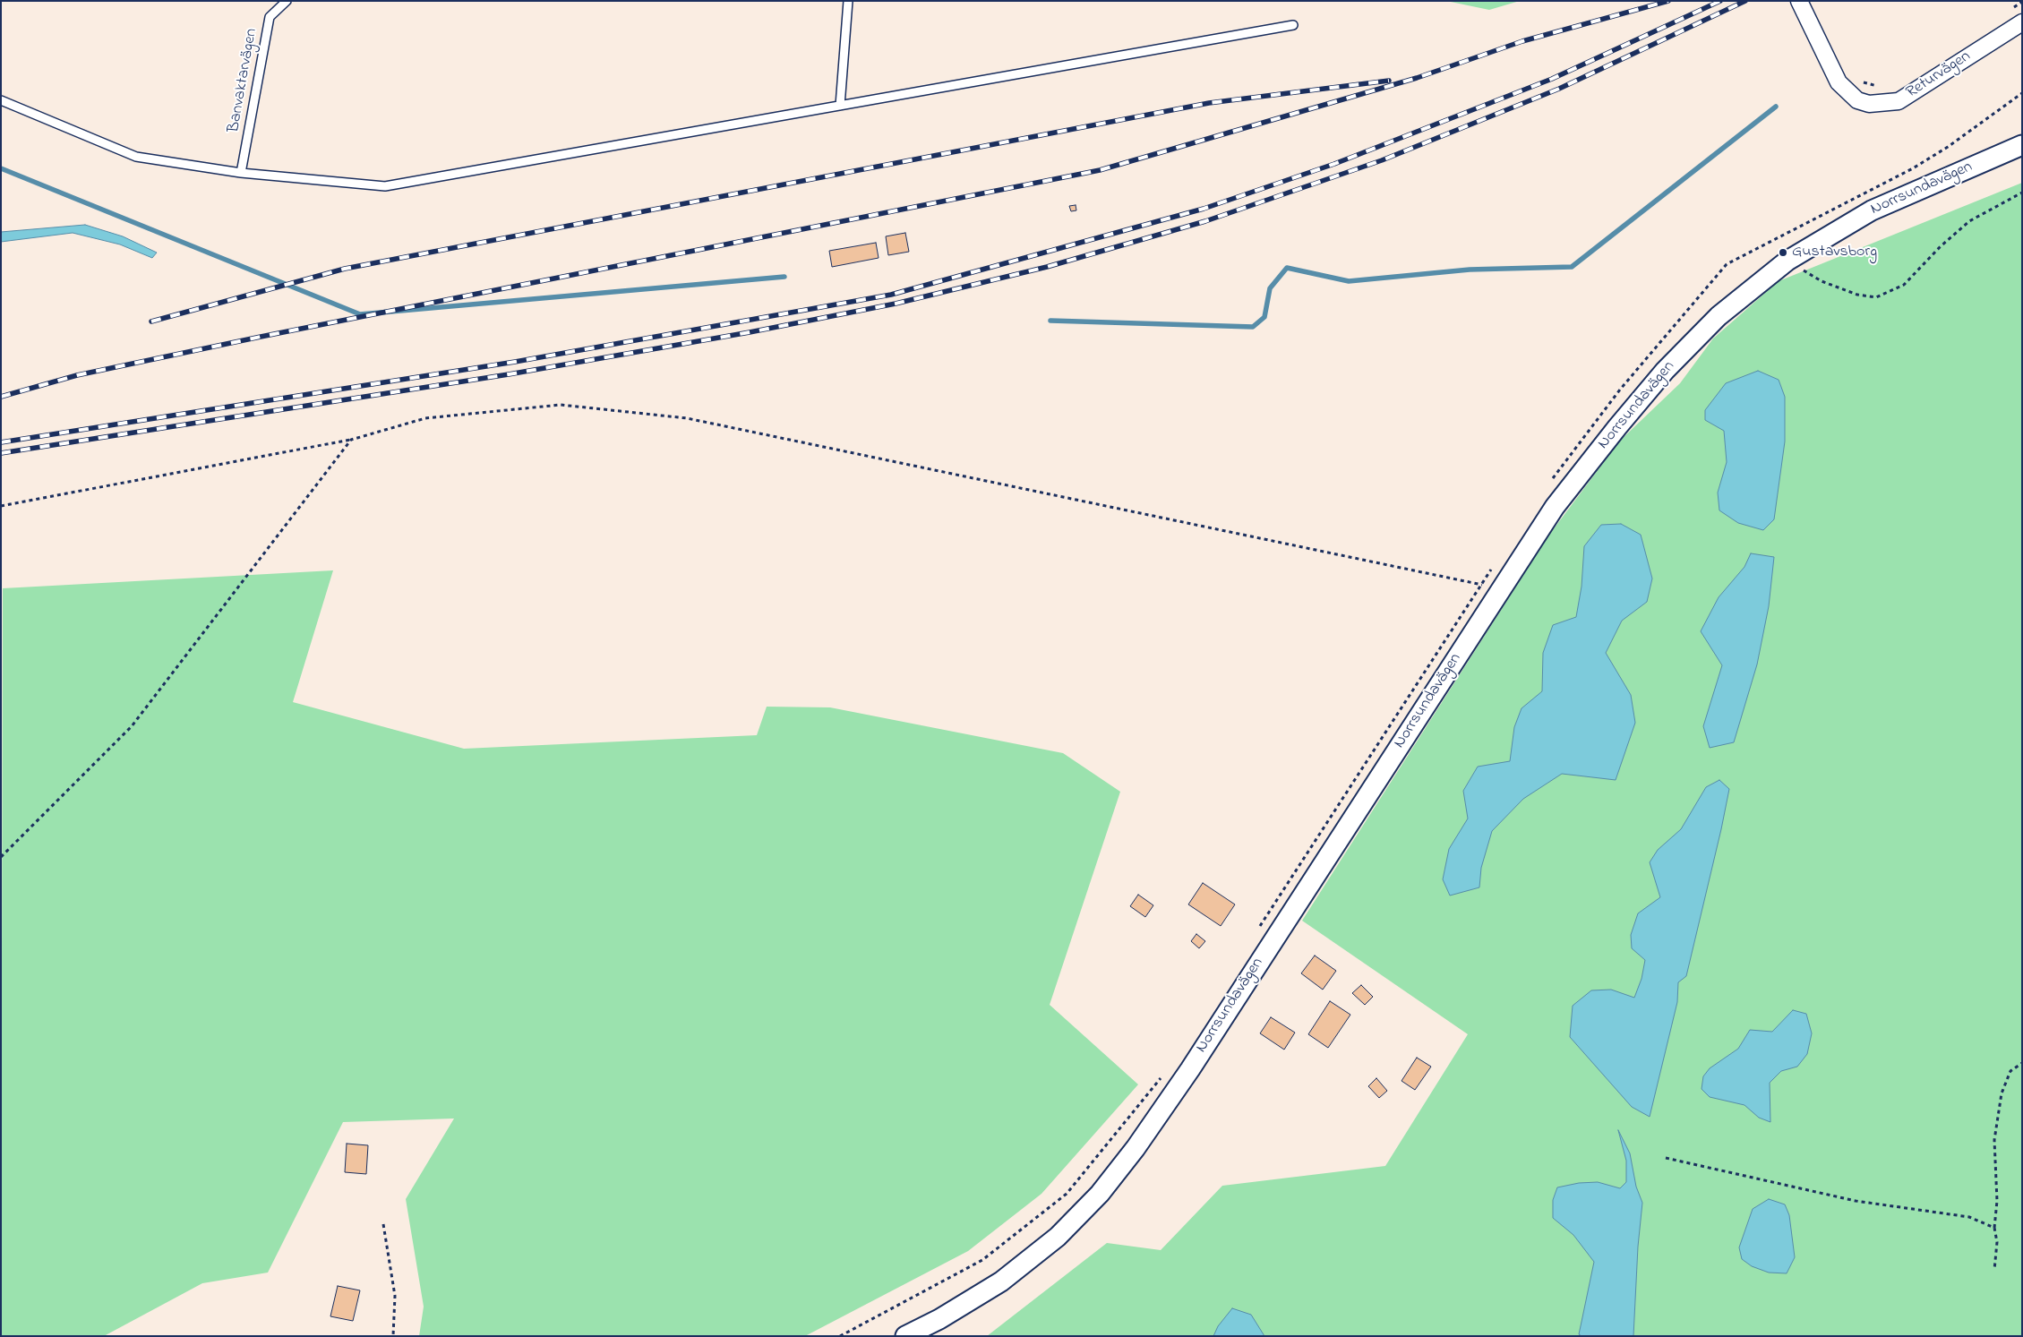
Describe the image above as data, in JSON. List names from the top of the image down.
{
  "streets": {
    "street": ["Returvägen", "Norrsundavägen"],
    "lane": ["Banvaktarvägen"]
  },
  "places": ["Gustavsborg"]
}
